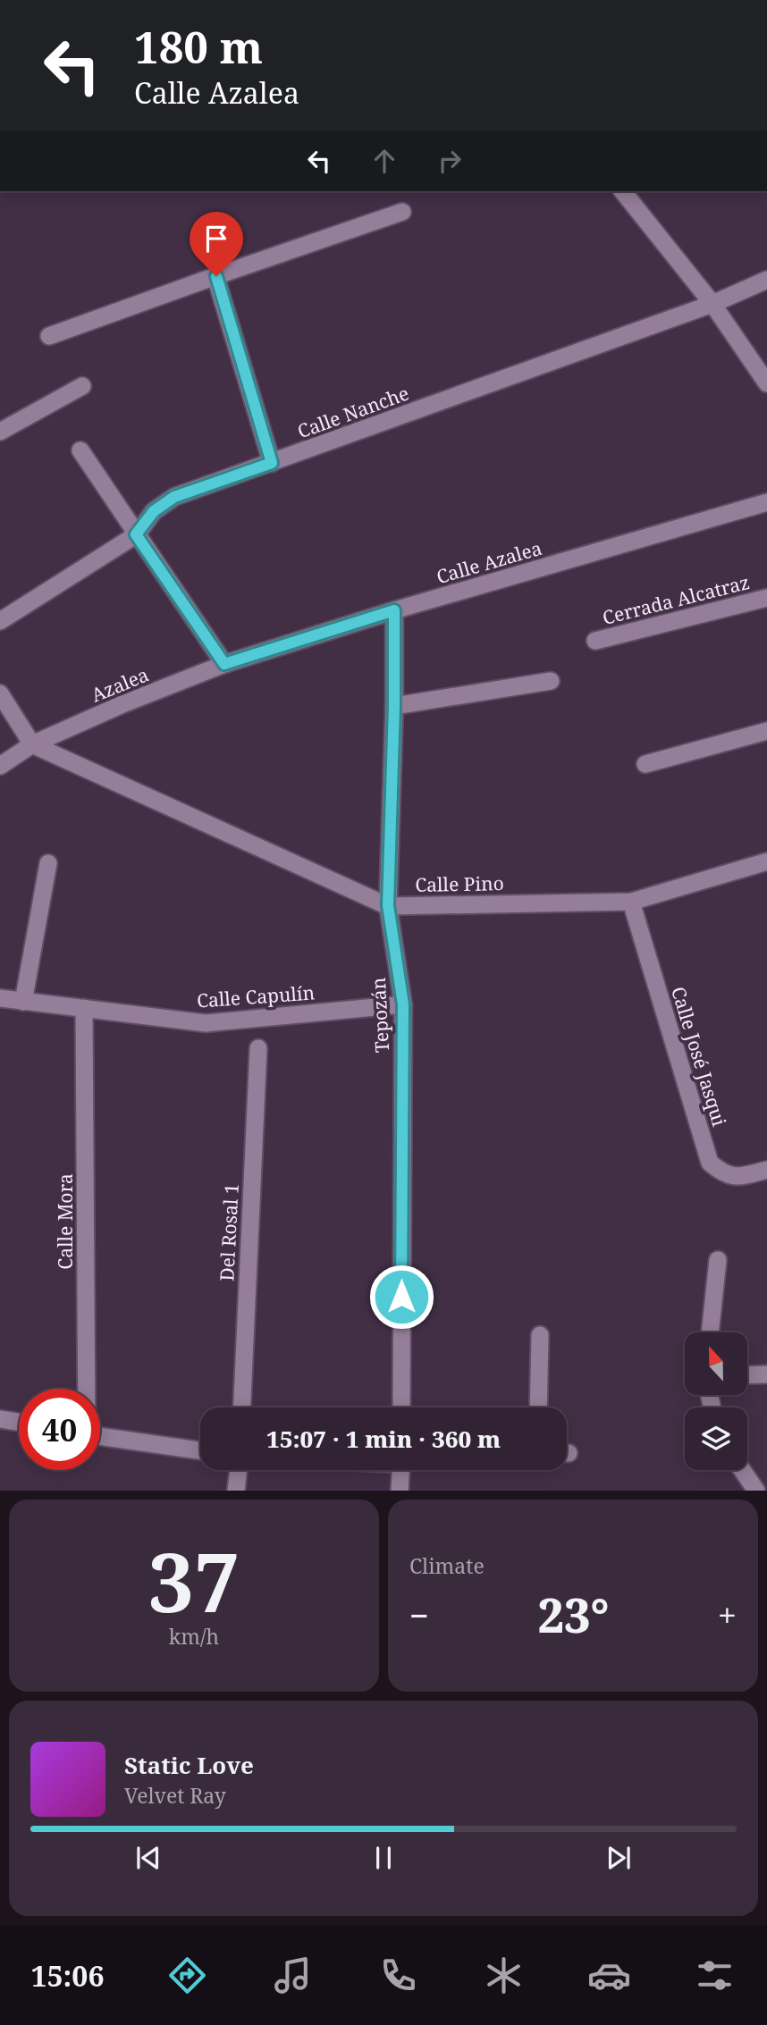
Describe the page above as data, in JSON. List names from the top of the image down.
{
  "streets": {
    "street": [
      "Calle Nanche",
      "Calle Azalea",
      "Cerrada Alcatraz",
      "Azalea",
      "Calle Pino",
      "Calle Capulín",
      "Tepozán",
      "Calle José Jasqui",
      "Calle Mora",
      "Del Rosal 1"
    ]
  },
  "crossings": [
    ["Calle Azalea", "Azalea"],
    ["Calle Azalea", "Tepozán"],
    ["Azalea", "Calle Pino"],
    ["Calle Pino", "Tepozán"],
    ["Calle Pino", "Calle José Jasqui"],
    ["Calle Capulín", "Tepozán"],
    ["Calle Capulín", "Calle Mora"]
  ],
  "north": "top",
  "page": {
    "turn": ["180 m", "Calle Azalea"],
    "limit": "40",
    "trip": "15:07 · 1 min · 360 m",
    "tile": [
      ["37", "km/h"],
      "Climate"
    ],
    "heat": ["−", "23°", "+"],
    "song": ["Static Love", "Velvet Ray"],
    "tabs": "15:06"
  }
}
